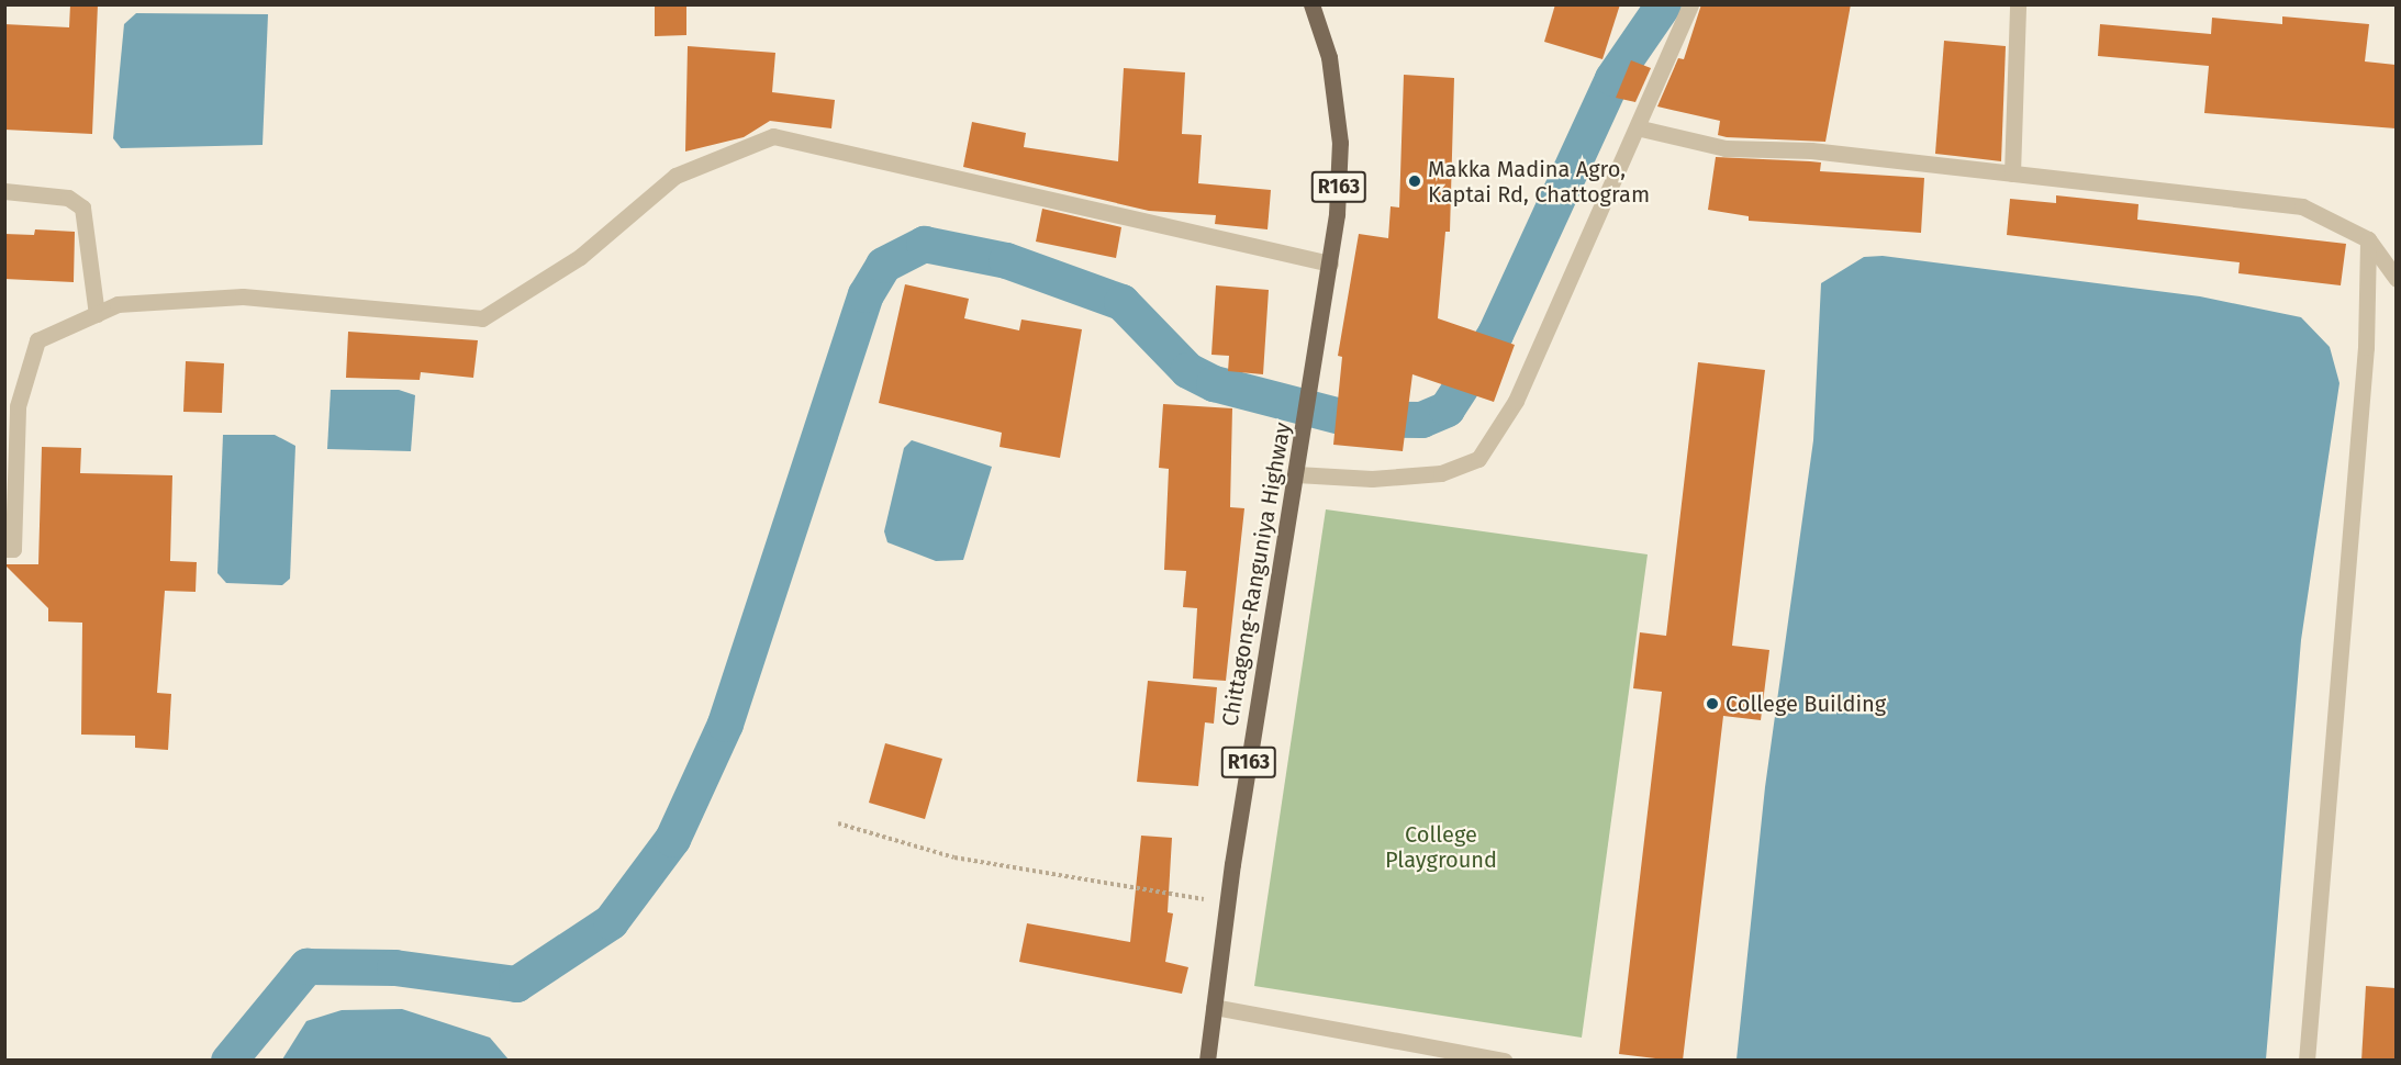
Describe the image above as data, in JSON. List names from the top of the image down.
{
  "streets": {
    "main road": ["R163", "Chittagong-Ranguniya Highway"]
  },
  "crossings": [
    ["R163", "Chittagong-Ranguniya Highway"]
  ],
  "parks": ["College Playground"],
  "places": ["Makka Madina Agro, Kaptai Rd, Chattogram", "College Building"]
}
